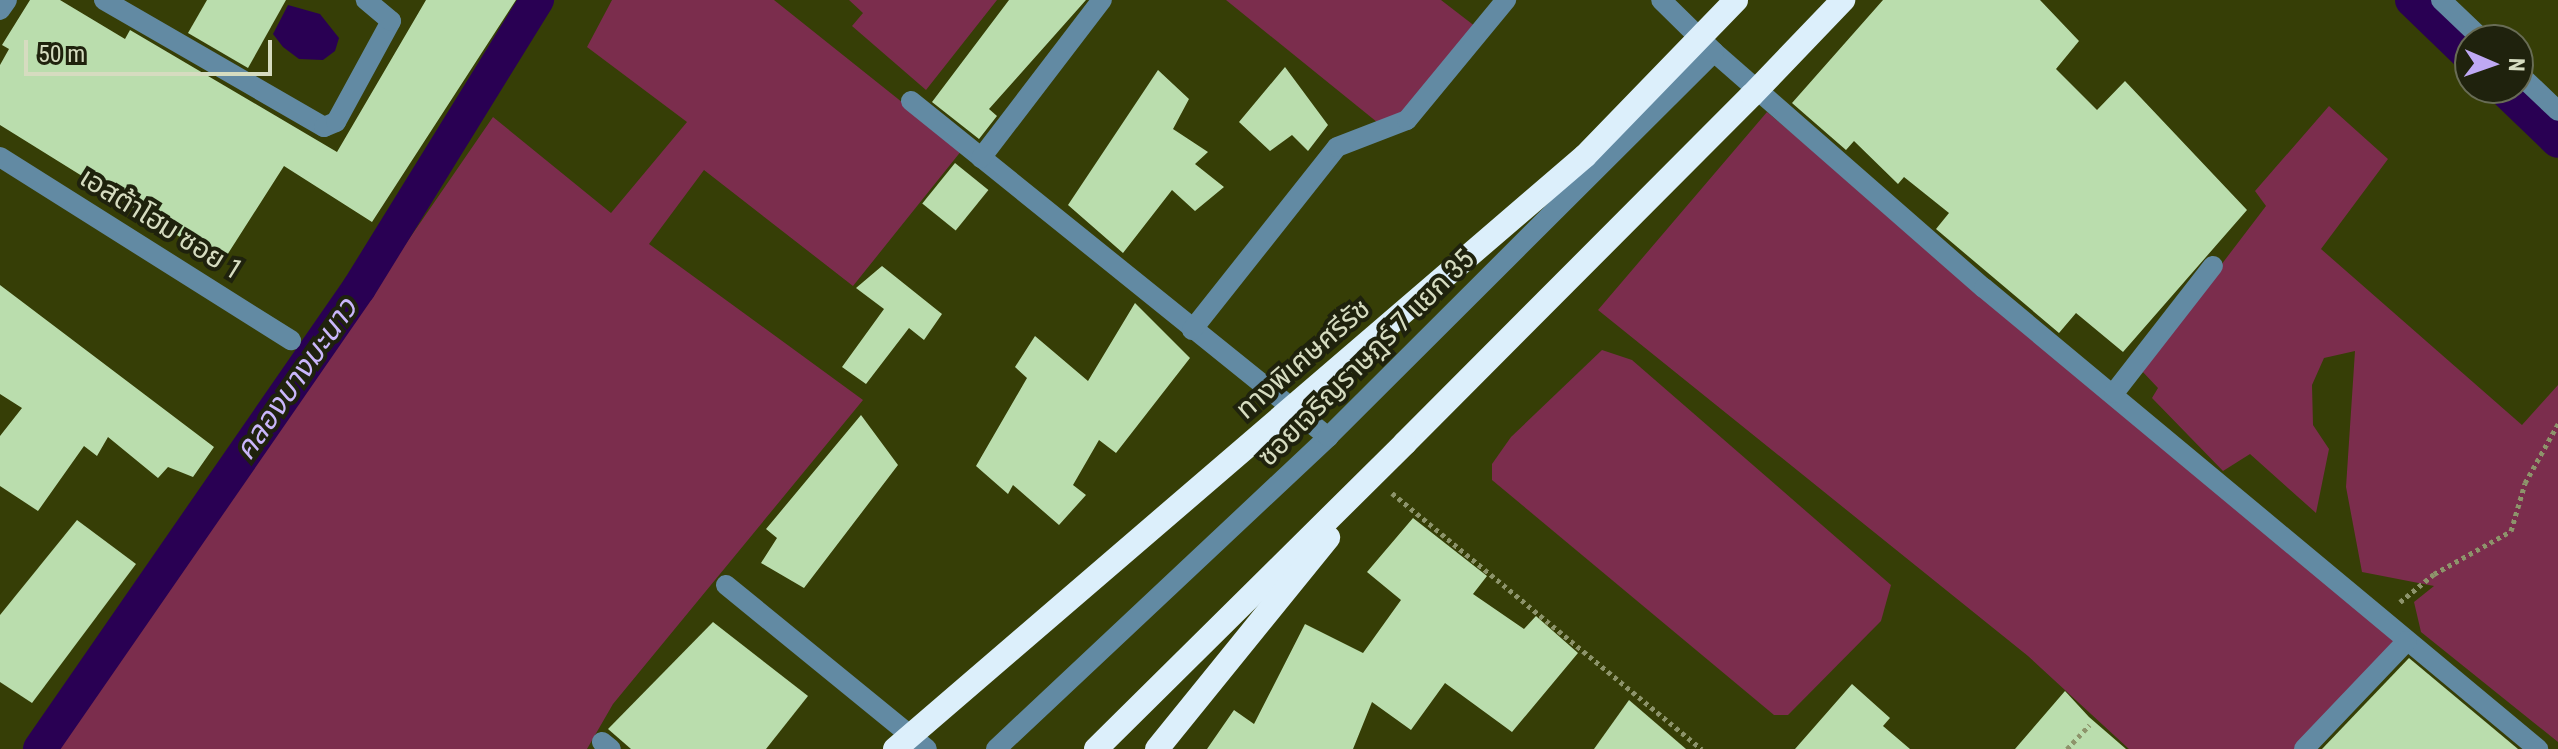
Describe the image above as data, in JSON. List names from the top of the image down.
{
  "streets": {
    "highway": ["ทางพิเศษศรีรัช"],
    "street": ["เอสต้าโฮม ซอย 1", "ซอยเจริญราษฎร์ 7 แยก 35"]
  },
  "water": ["คลองบางมะนาว"],
  "scale_bar": "50 m",
  "north": "right"
}
